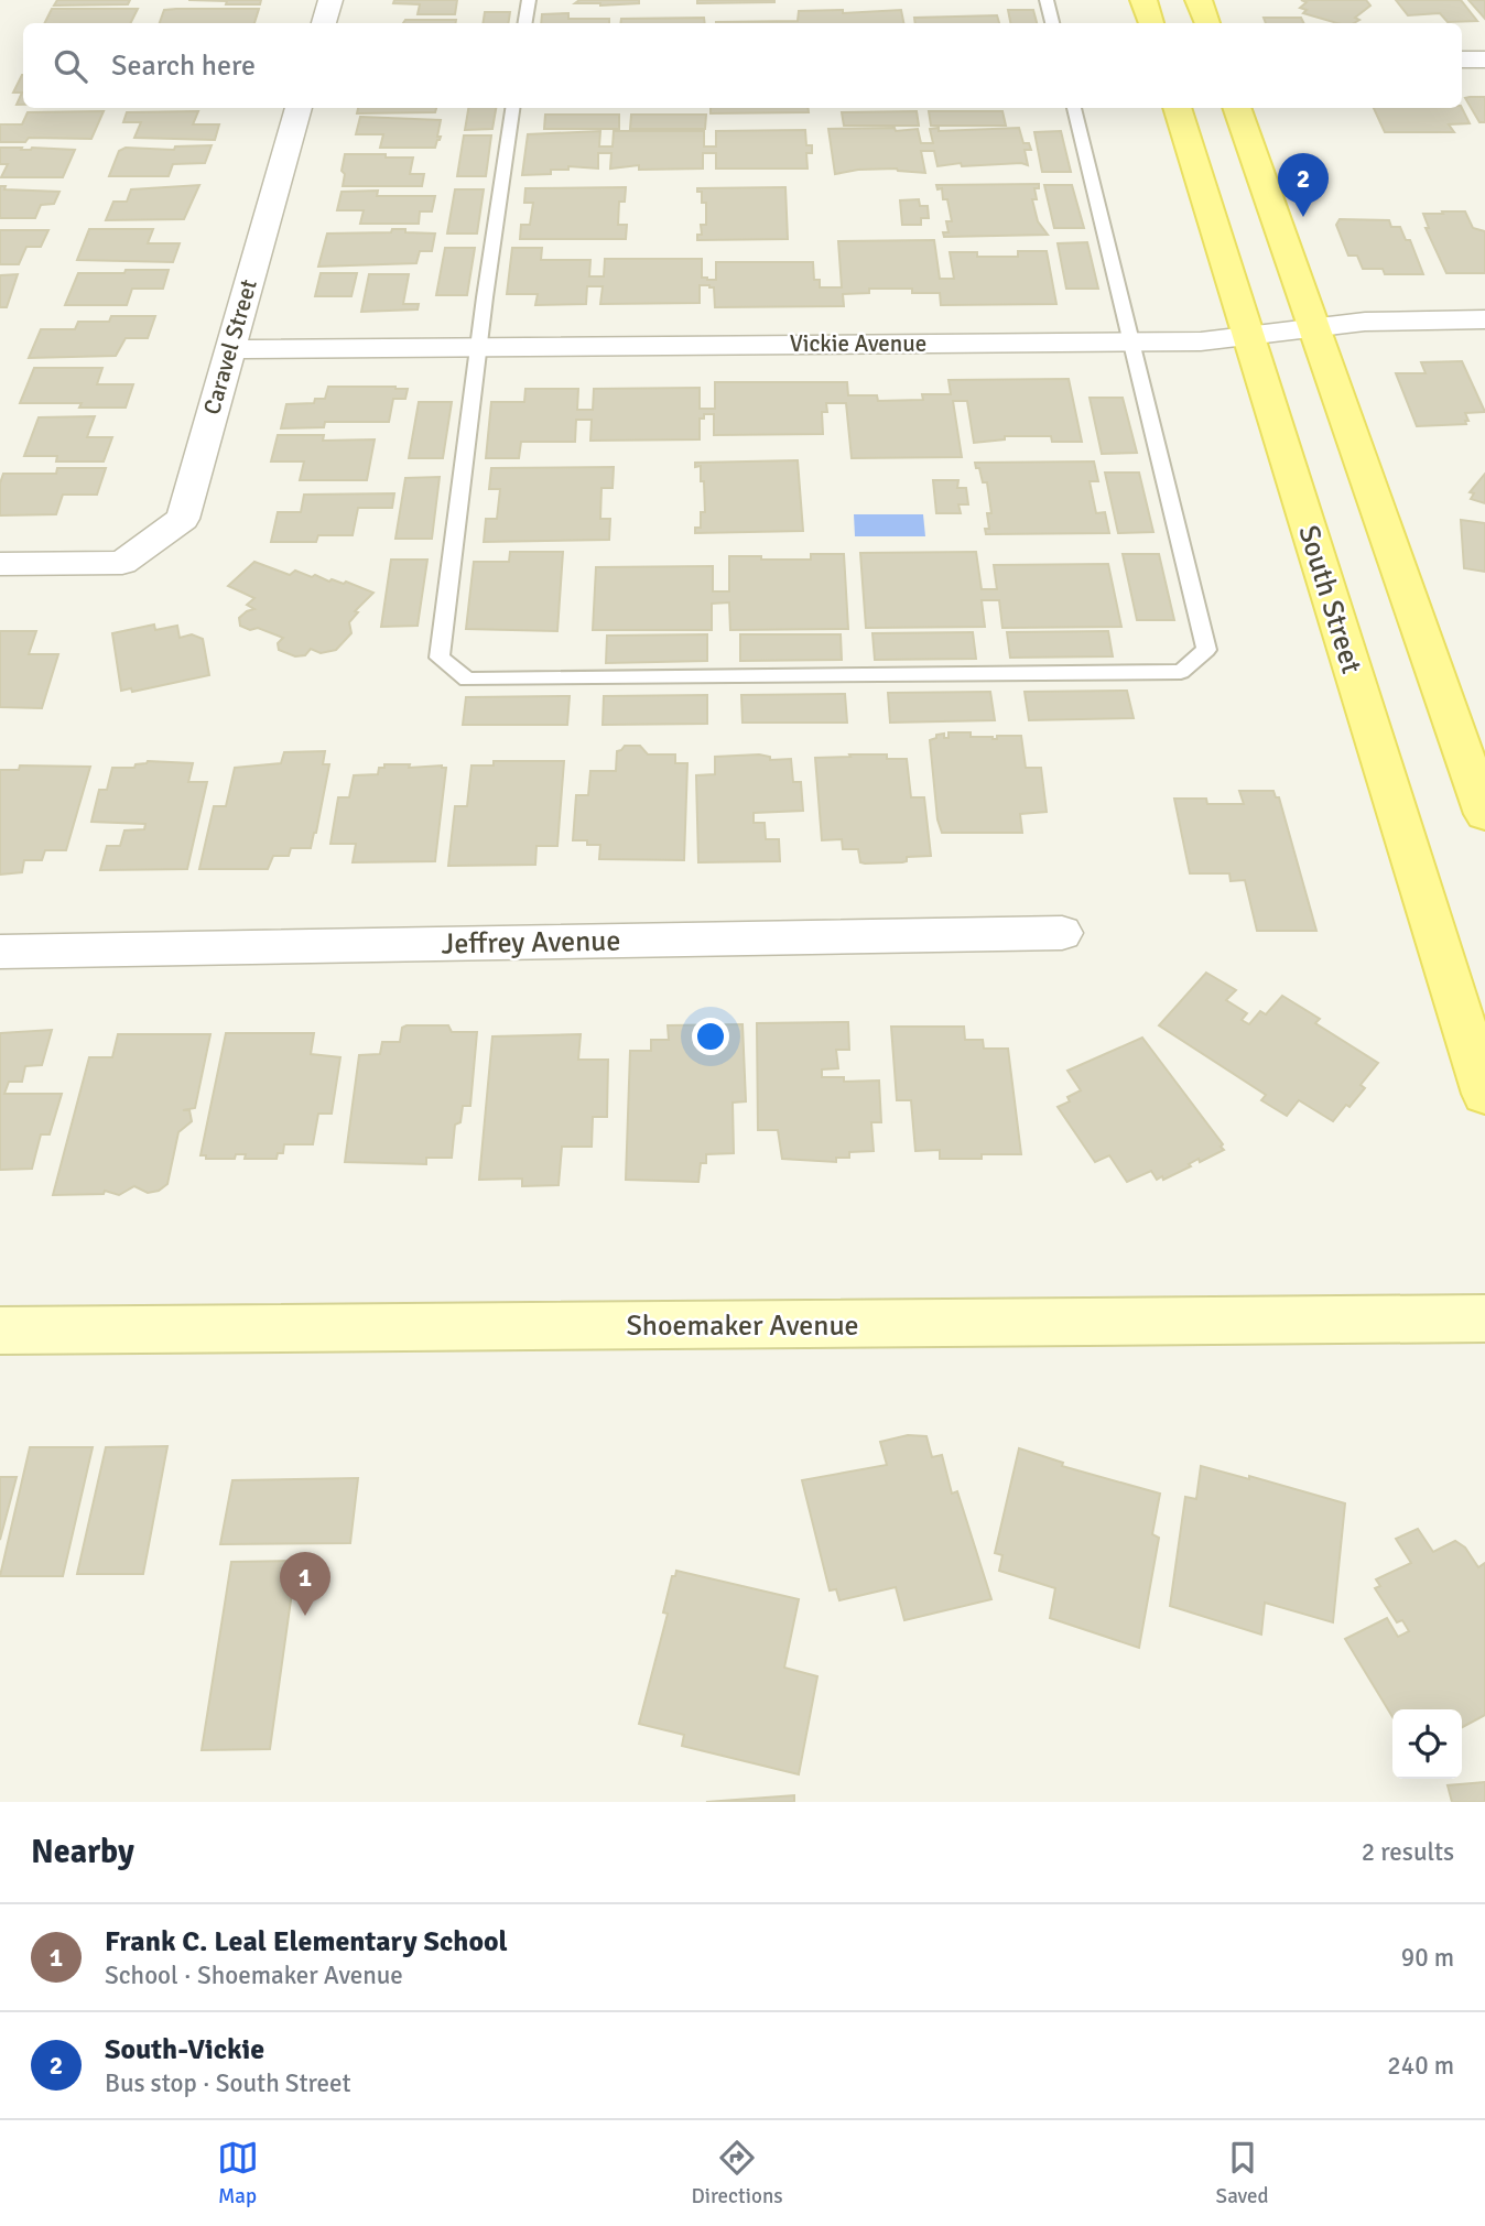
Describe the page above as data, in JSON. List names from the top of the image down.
{
  "streets": {
    "main road": ["South Street"],
    "street": [
      "Vickie Avenue",
      "Caravel Street",
      "Jeffrey Avenue",
      "Shoemaker Avenue"
    ]
  },
  "crossings": [
    ["Vickie Avenue", "Caravel Street"],
    ["Vickie Avenue", "South Street"]
  ],
  "page": {
    "search": "Search here",
    "pins": ["2", "1"],
    "heading": ["Nearby", "2 results"],
    "list": [
      {
        "mark": "1",
        "name": "Frank C. Leal Elementary School",
        "note": "School · Shoemaker Avenue",
        "value": "90 m"
      },
      {
        "mark": "2",
        "name": "South-Vickie",
        "note": "Bus stop · South Street",
        "value": "240 m"
      }
    ],
    "nav": ["Map", "Directions", "Saved"]
  }
}
